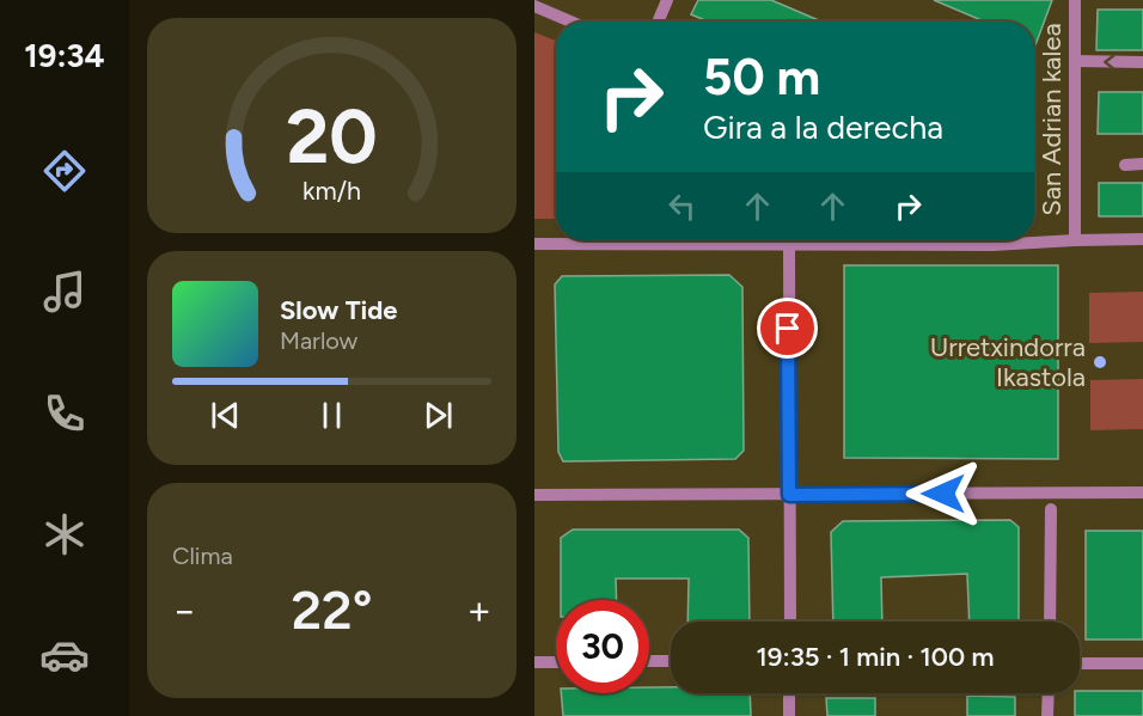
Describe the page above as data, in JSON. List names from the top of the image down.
{
  "streets": {
    "street": ["San Adrian kalea"]
  },
  "places": ["Urretxindorra Ikastola"],
  "page": {
    "tabs": "19:34",
    "turn": ["50 m", "Gira a la derecha"],
    "song": ["Slow Tide", "Marlow"],
    "tile": "Clima",
    "heat": ["−", "22°", "+"],
    "limit": "30",
    "trip": "19:35 · 1 min · 100 m",
    "gauge": ["20", "km/h"]
  }
}
